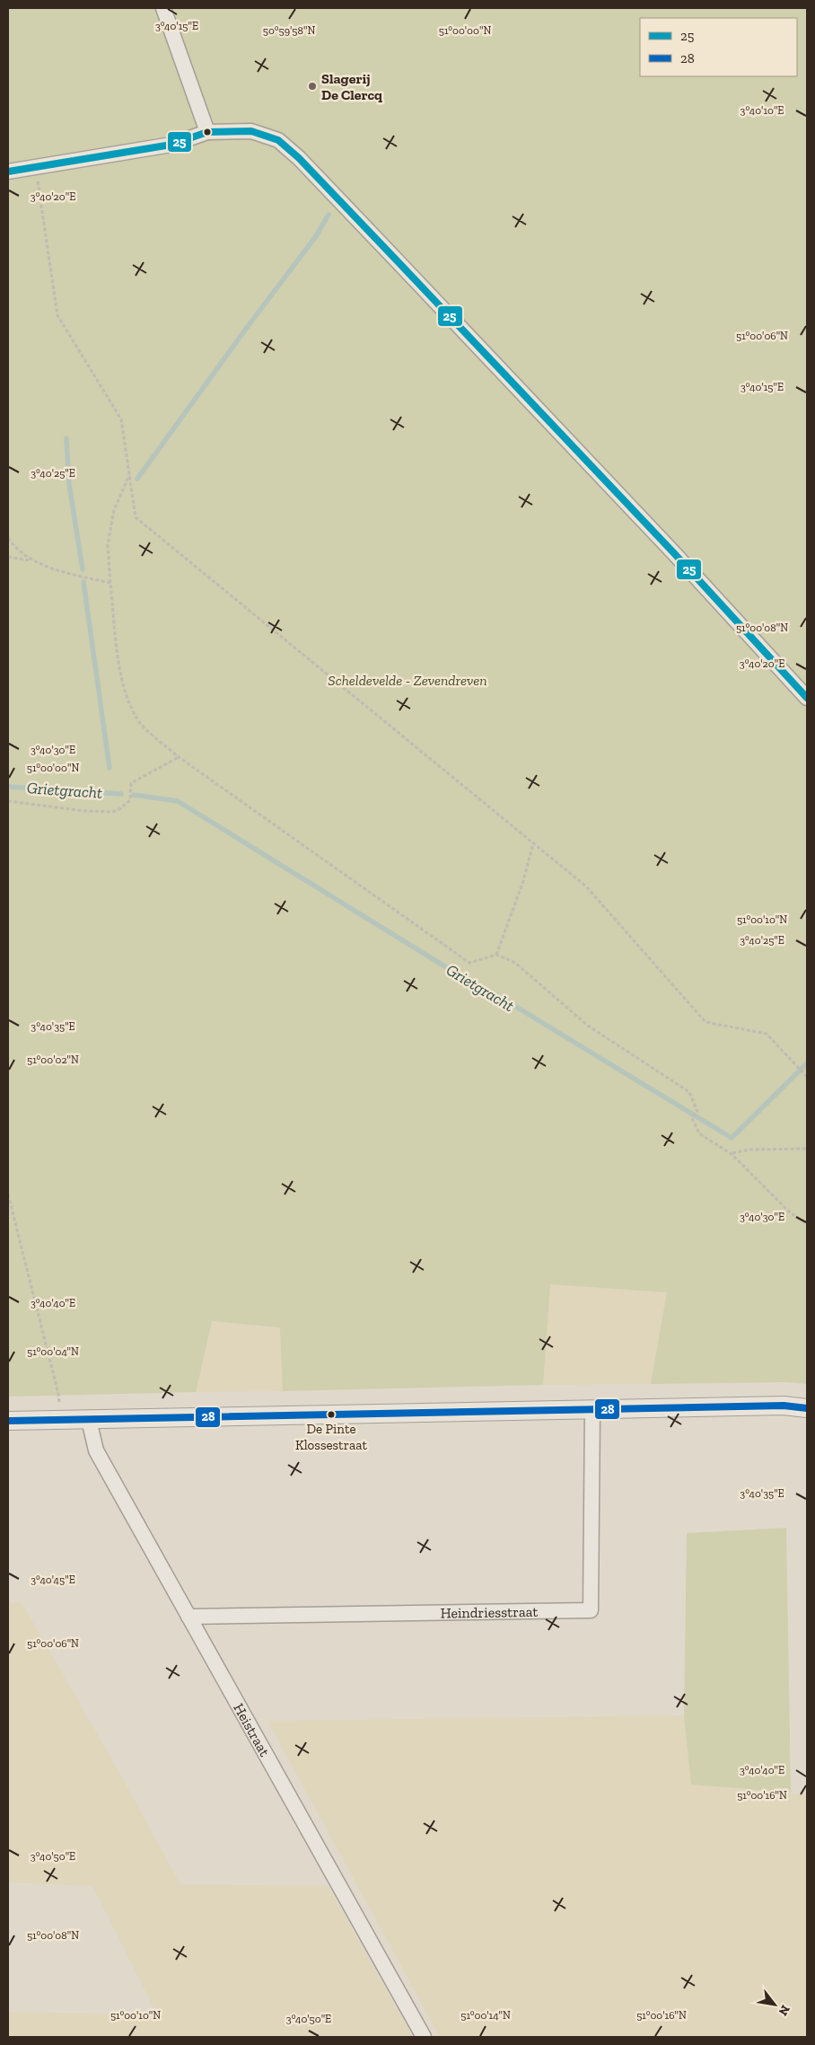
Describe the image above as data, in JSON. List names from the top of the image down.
{
  "streets": {
    "street": ["Heindriesstraat", "Heistraat"]
  },
  "crossings": [
    ["Heindriesstraat", "Heistraat"]
  ],
  "water": ["Grietgracht"],
  "parks": ["Scheldevelde - Zevendreven"],
  "places": ["Slagerij De Clercq", "De Pinte Klossestraat"],
  "lines": ["transit line 25", "transit line 28"],
  "legend": ["25", "28"],
  "north": "bottom right",
  "coordinates": [
    "3°40'15\"E",
    "51°00'00\"N",
    "50°59'58\"N",
    "3°40'10\"E",
    "3°40'20\"E",
    "51°00'06\"N",
    "3°40'25\"E",
    "51°00'08\"N",
    "3°40'30\"E",
    "51°00'10\"N",
    "3°40'35\"E",
    "51°00'02\"N",
    "3°40'40\"E",
    "51°00'04\"N",
    "3°40'45\"E",
    "51°00'16\"N",
    "3°40'50\"E",
    "51°00'14\"N"
  ]
}
